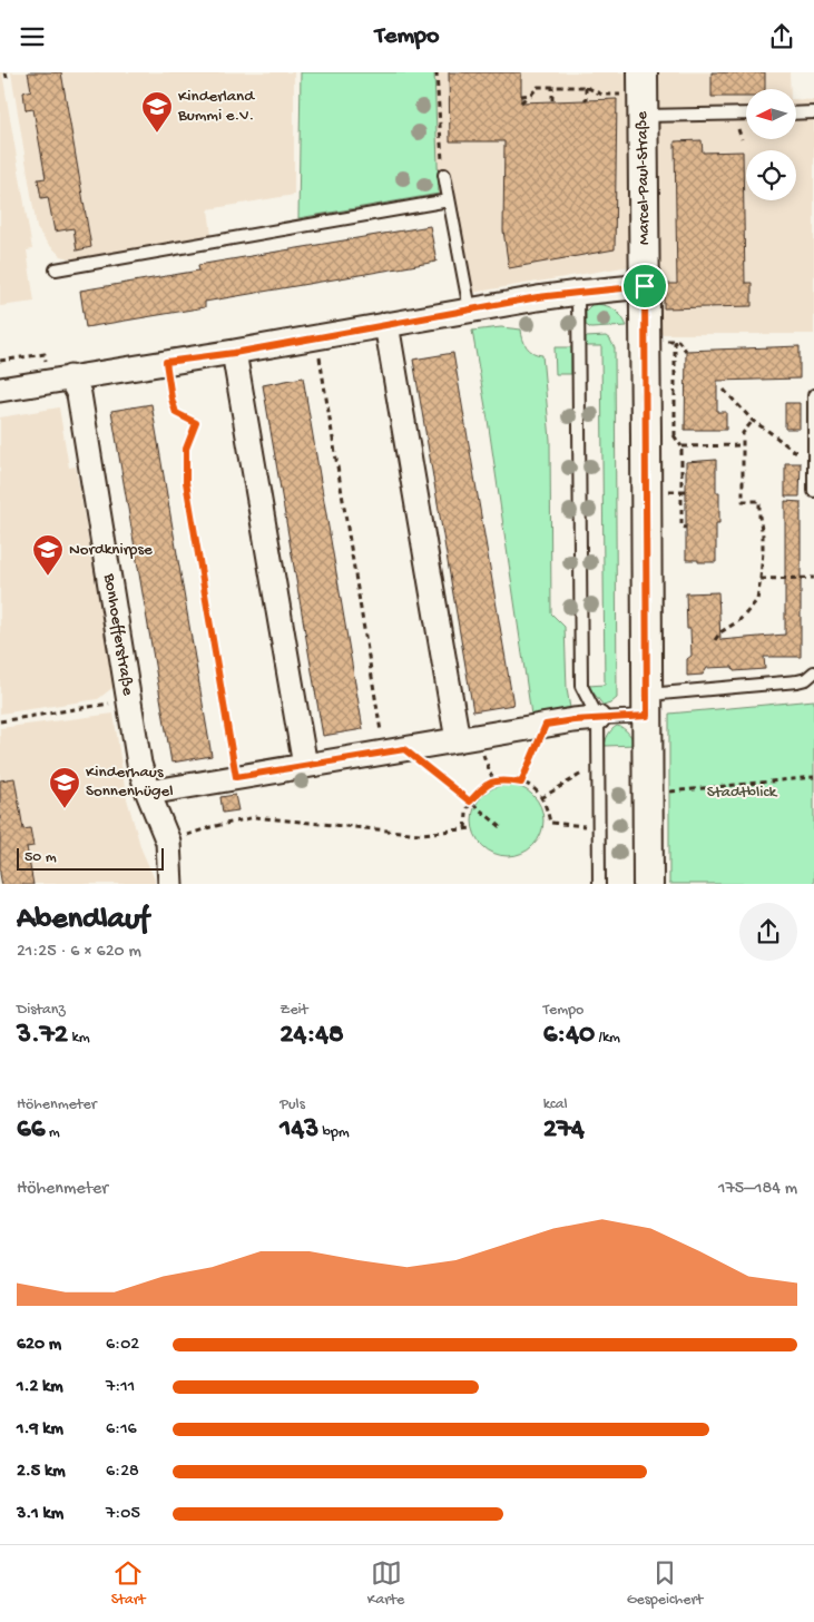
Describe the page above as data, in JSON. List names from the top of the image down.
{
  "streets": {
    "street": ["Marcel-Paul-Straße", "Bonhoefferstraße"]
  },
  "parks": ["Stadtblick"],
  "places": {
    "school or university": ["Kinderland Bummi e.V.", "Nordknirpse", "Kinderhaus Sonnenhügel"]
  },
  "scale_bar": "50 m",
  "north": "left",
  "page": {
    "header": "Tempo",
    "scale": "50 m",
    "heading": ["Abendlauf", "21:25 · 6 × 620 m"],
    "stats": [
      ["Distanz", "3.72 km"],
      ["Zeit", "24:48"],
      ["Tempo", "6:40 /km"],
      ["Höhenmeter", "66 m"],
      ["Puls", "143 bpm"],
      ["kcal", "274"]
    ],
    "chart": ["Höhenmeter", "175–184 m"],
    "list": [
      {
        "name": "620 m",
        "note": "6:02"
      },
      {
        "name": "1.2 km",
        "note": "7:11"
      },
      {
        "name": "1.9 km",
        "note": "6:16"
      },
      {
        "name": "2.5 km",
        "note": "6:28"
      },
      {
        "name": "3.1 km",
        "note": "7:05"
      }
    ],
    "tabs": ["Start", "Karte", "Gespeichert"]
  }
}
